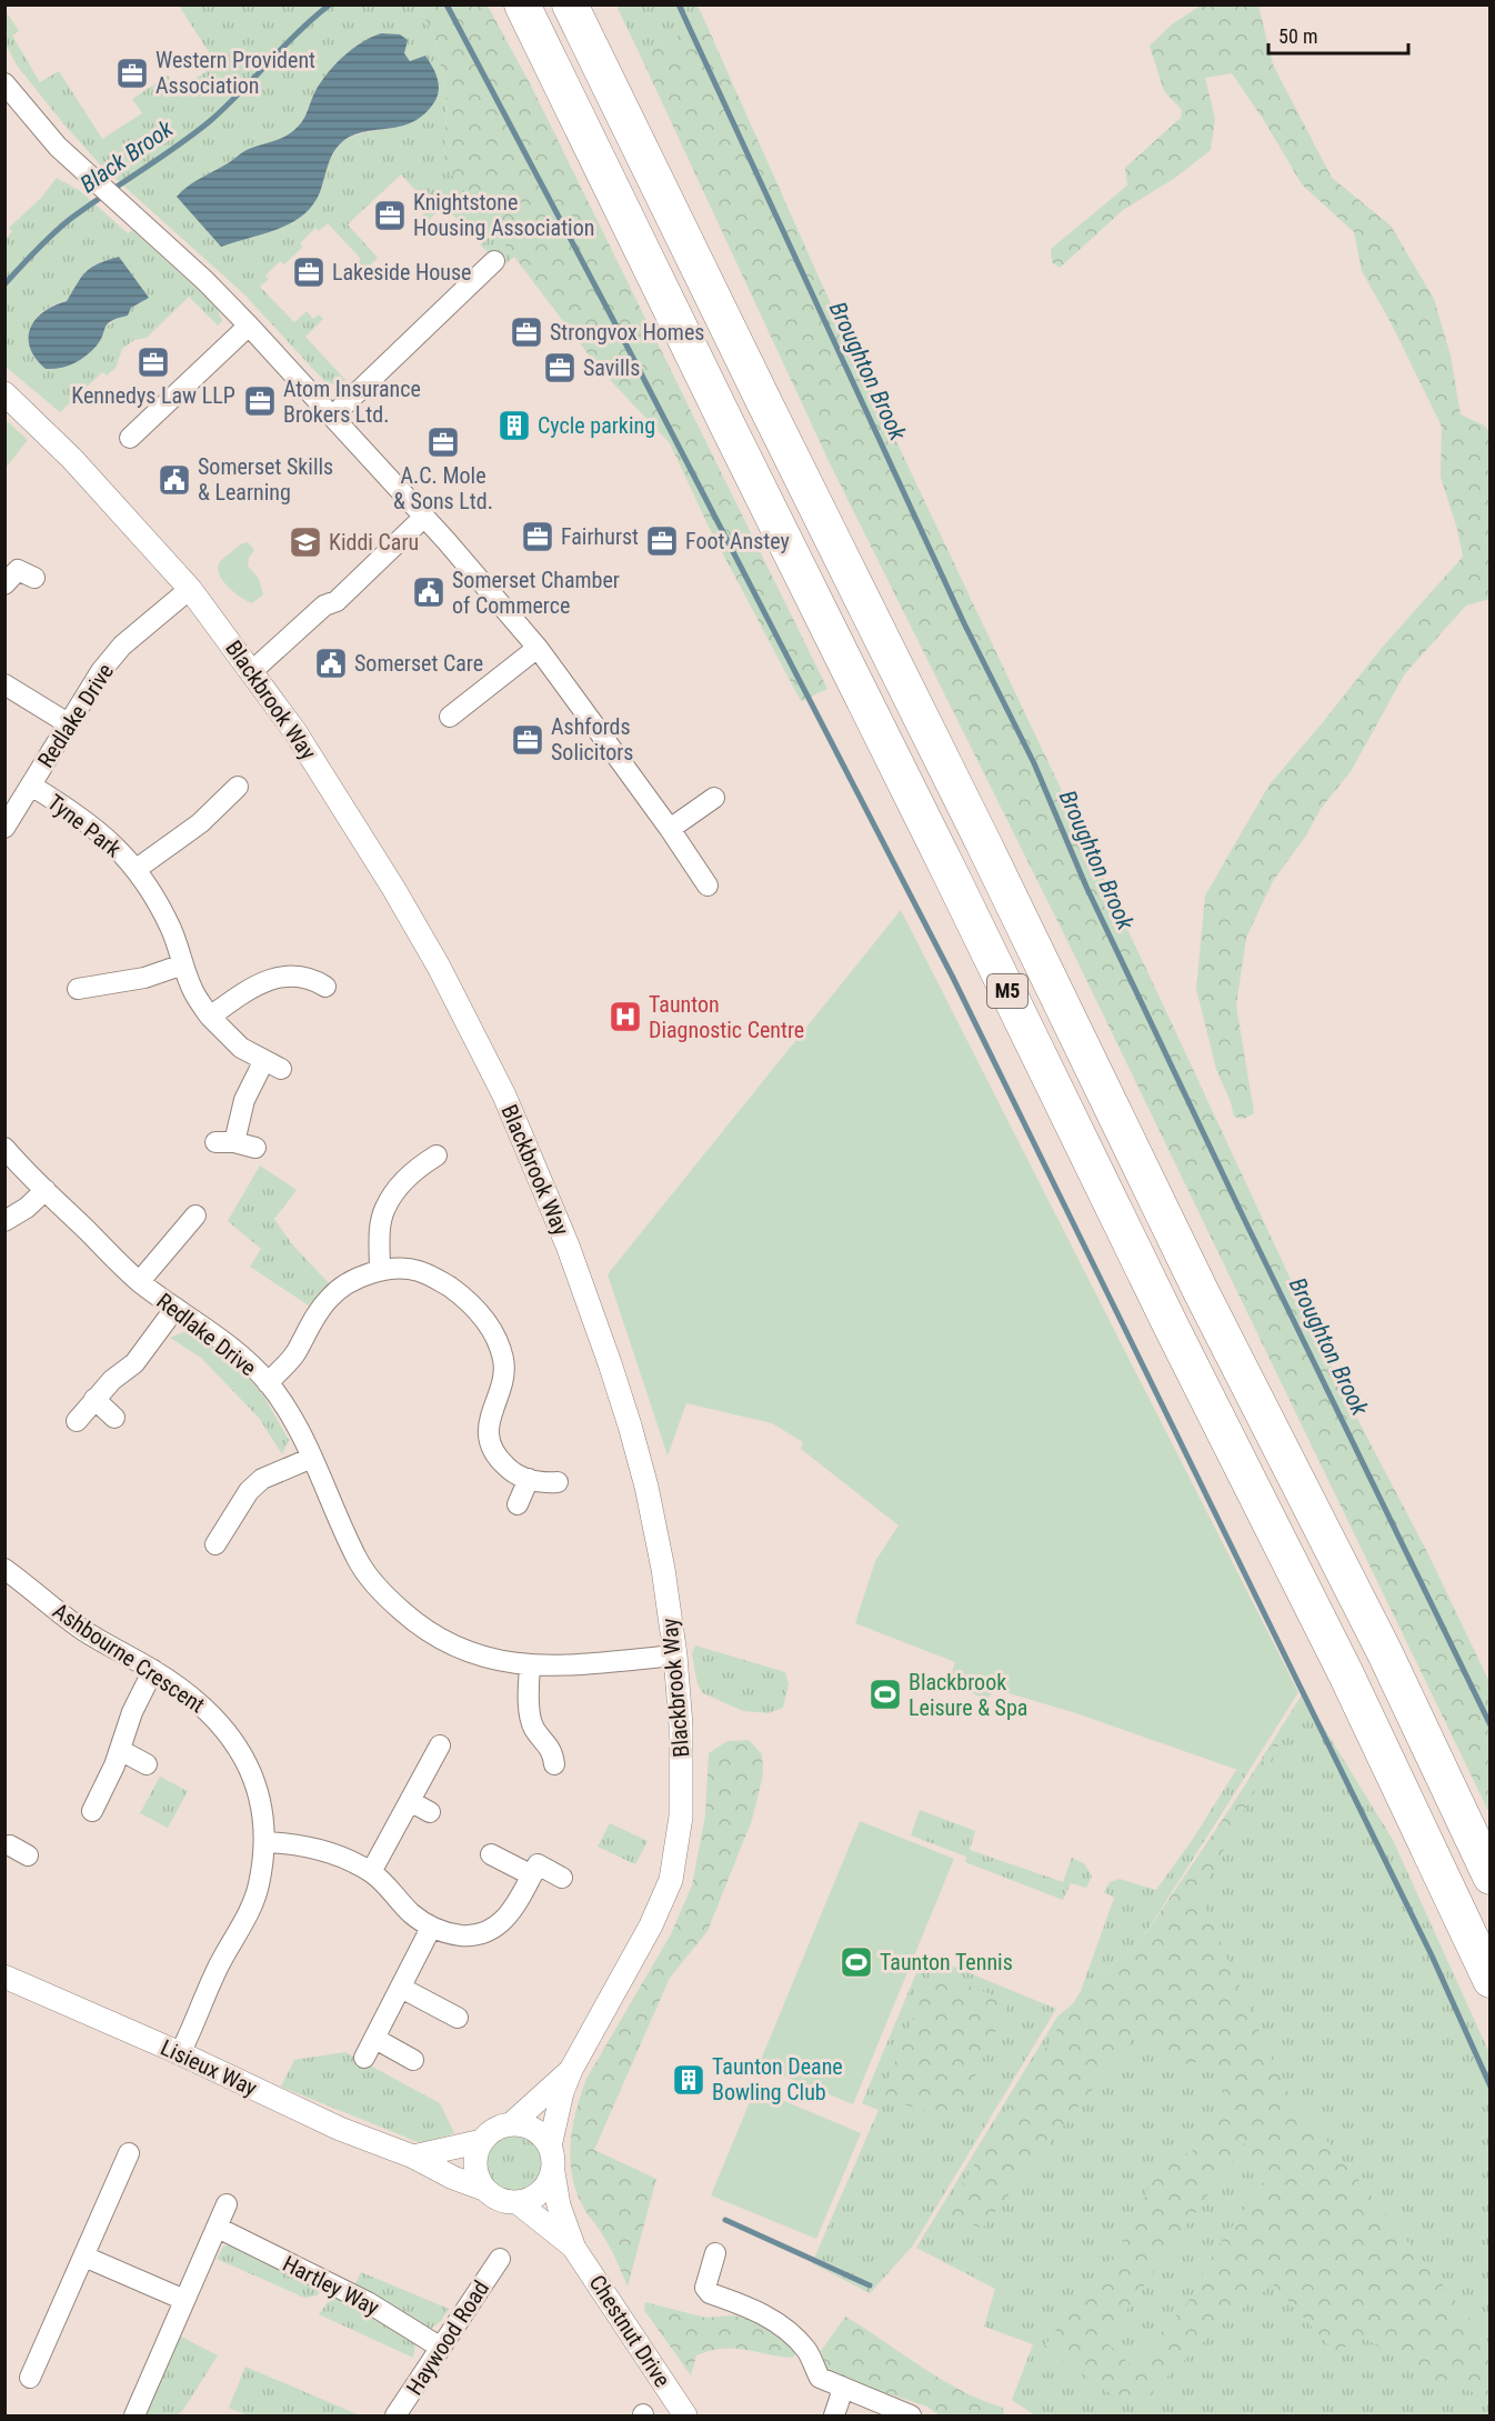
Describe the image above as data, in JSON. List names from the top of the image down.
{
  "streets": {
    "highway": ["M5"],
    "street": [
      "Blackbrook Way",
      "Redlake Drive",
      "Tyne Park",
      "Ashbourne Crescent",
      "Lisieux Way",
      "Hartley Way",
      "Chestnut Drive",
      "Haywood Road"
    ]
  },
  "crossings": [
    ["Blackbrook Way", "Redlake Drive"],
    ["Blackbrook Way", "Lisieux Way"],
    ["Blackbrook Way", "Chestnut Drive"],
    ["Redlake Drive", "Tyne Park"],
    ["Ashbourne Crescent", "Lisieux Way"],
    ["Lisieux Way", "Chestnut Drive"],
    ["Hartley Way", "Haywood Road"]
  ],
  "water": ["Black Brook", "Broughton Brook"],
  "places": {
    "office": [
      "Western Provident Association",
      "Knightstone Housing Association",
      "Lakeside House",
      "Strongvox Homes",
      "Kennedys Law LLP",
      "Savills",
      "Atom Insurance Brokers Ltd.",
      "A.C. Mole & Sons Ltd.",
      "Fairhurst",
      "Foot Anstey",
      "Ashfords Solicitors"
    ],
    "building": ["Cycle parking", "Taunton Deane Bowling Club"],
    "public building": ["Somerset Skills & Learning", "Somerset Chamber of Commerce", "Somerset Care"],
    "school or university": ["Kiddi Caru"],
    "hospital": ["Taunton Diagnostic Centre"],
    "sports": ["Blackbrook Leisure & Spa", "Taunton Tennis"]
  },
  "scale_bar": "50 m"
}
